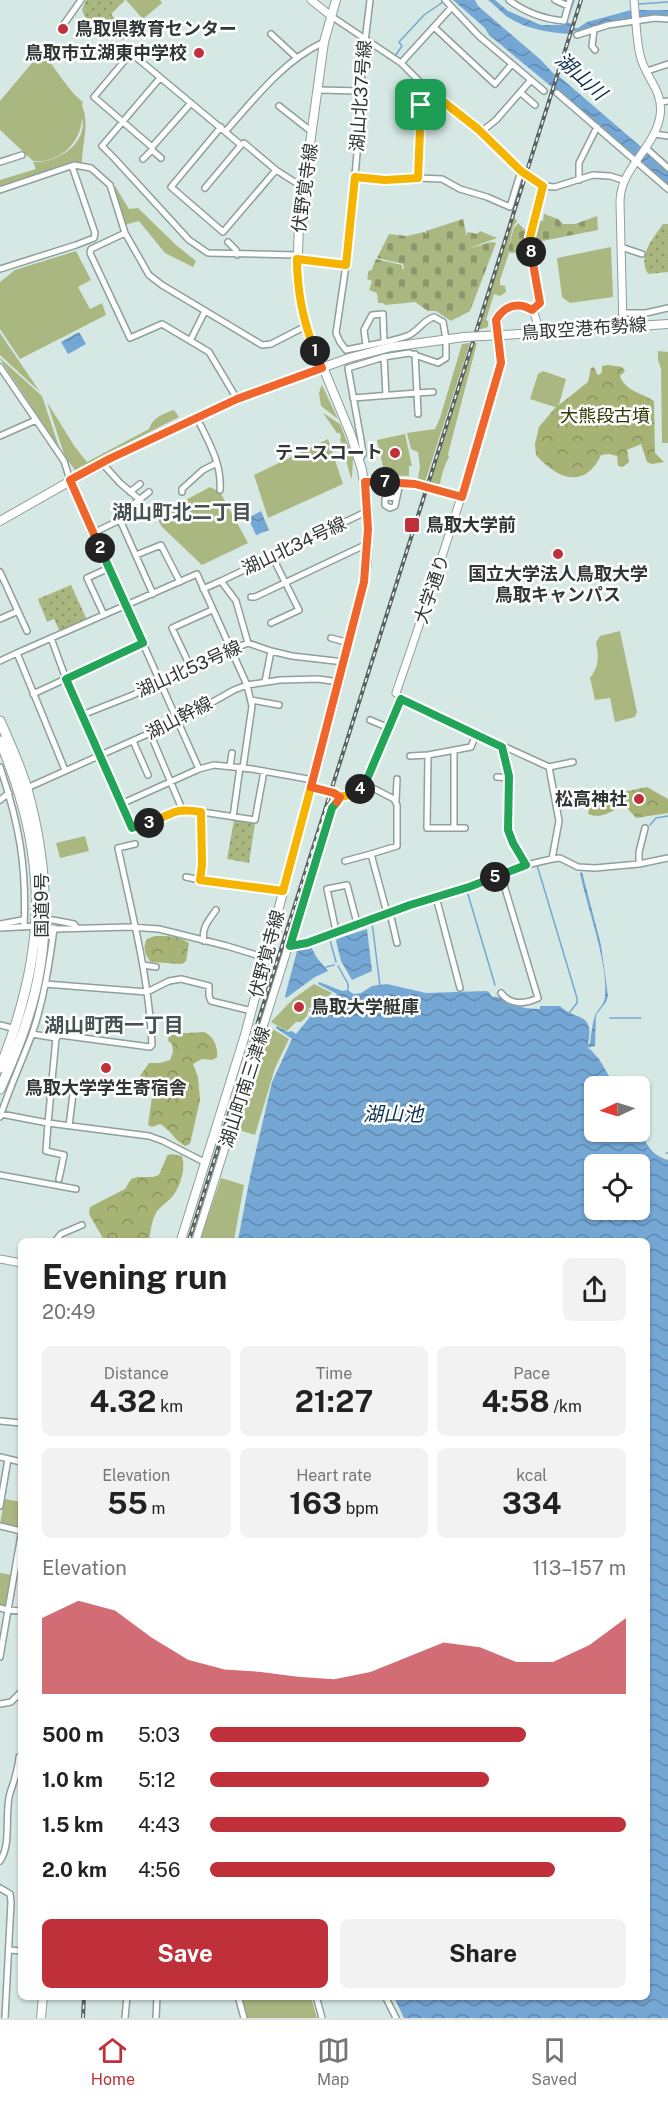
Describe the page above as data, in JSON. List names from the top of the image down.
{
  "streets": {
    "highway": ["国道9号"],
    "main road": ["伏野覚寺線", "鳥取空港布勢線"],
    "street": [
      "湖山北37号線",
      "湖山北34号線",
      "大学通り",
      "湖山北53号線",
      "湖山幹線",
      "湖山町南三津線"
    ]
  },
  "crossings": [
    ["湖山北37号線", "鳥取空港布勢線"],
    ["伏野覚寺線", "鳥取空港布勢線"],
    ["伏野覚寺線", "湖山北34号線"],
    ["伏野覚寺線", "湖山幹線"],
    ["湖山北34号線", "湖山北53号線"],
    ["湖山幹線", "国道9号"]
  ],
  "districts": ["湖山町北二丁目", "湖山町西一丁目"],
  "water": ["湖山川", "湖山池"],
  "parks": ["大熊段古墳"],
  "places": {
    "other": [
      "鳥取県教育センター",
      "鳥取市立湖東中学校",
      "テニスコート",
      "国立大学法人鳥取大学 鳥取キャンパス",
      "松高神社",
      "鳥取大学艇庫",
      "鳥取大学学生寄宿舎"
    ],
    "transit": ["鳥取大学前"]
  },
  "north": "left",
  "page": {
    "pins": [
      "8",
      "1",
      "7",
      "2",
      "4",
      "3",
      "5"
    ],
    "heading": ["Evening run", "20:49"],
    "stats": [
      ["Distance", "4.32 km"],
      ["Time", "21:27"],
      ["Pace", "4:58 /km"],
      ["Elevation", "55 m"],
      ["Heart rate", "163 bpm"],
      ["kcal", "334"]
    ],
    "chart": ["Elevation", "113–157 m"],
    "list": [
      {
        "name": "500 m",
        "note": "5:03"
      },
      {
        "name": "1.0 km",
        "note": "5:12"
      },
      {
        "name": "1.5 km",
        "note": "4:43"
      },
      {
        "name": "2.0 km",
        "note": "4:56"
      }
    ],
    "buttons": ["Save", "Share"],
    "tabs": ["Home", "Map", "Saved"]
  }
}
